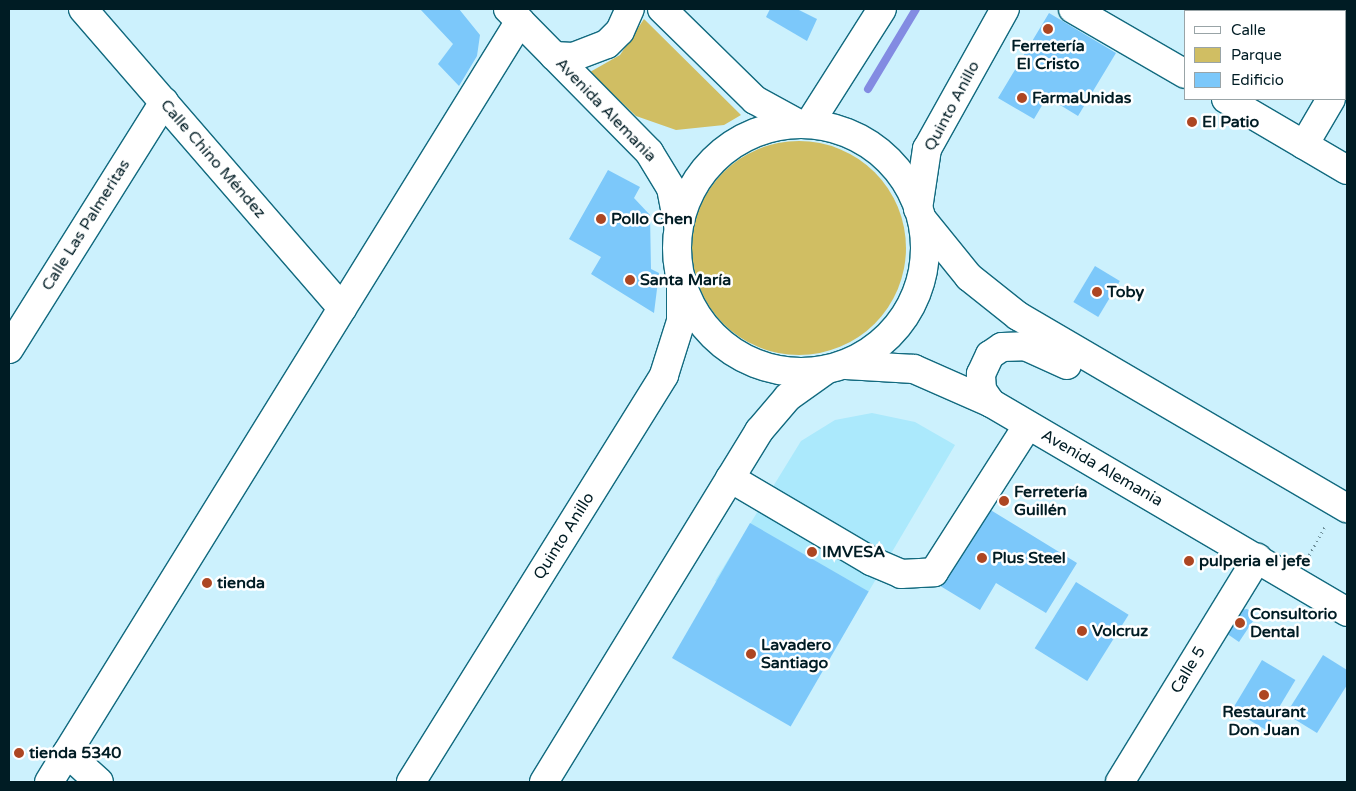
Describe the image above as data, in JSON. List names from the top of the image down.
{
  "streets": {
    "main road": [
      "Quinto Anillo",
      "Avenida Alemania",
      "Calle Chino Méndez",
      "Calle Las Palmeritas",
      "Calle 5"
    ]
  },
  "crossings": [
    ["Quinto Anillo", "Avenida Alemania"],
    ["Avenida Alemania", "Calle 5"],
    ["Calle Chino Méndez", "Calle Las Palmeritas"]
  ],
  "places": [
    "Ferretería El Cristo",
    "FarmaUnidas",
    "El Patio",
    "Pollo Chen",
    "Santa María",
    "Toby",
    "Ferretería Guillén",
    "IMVESA",
    "Plus Steel",
    "pulperia el jefe",
    "tienda",
    "Consultorio Dental",
    "Volcruz",
    "Lavadero Santiago",
    "Restaurant Don Juan",
    "tienda 5340"
  ],
  "legend": ["Calle", "Parque", "Edificio"]
}
